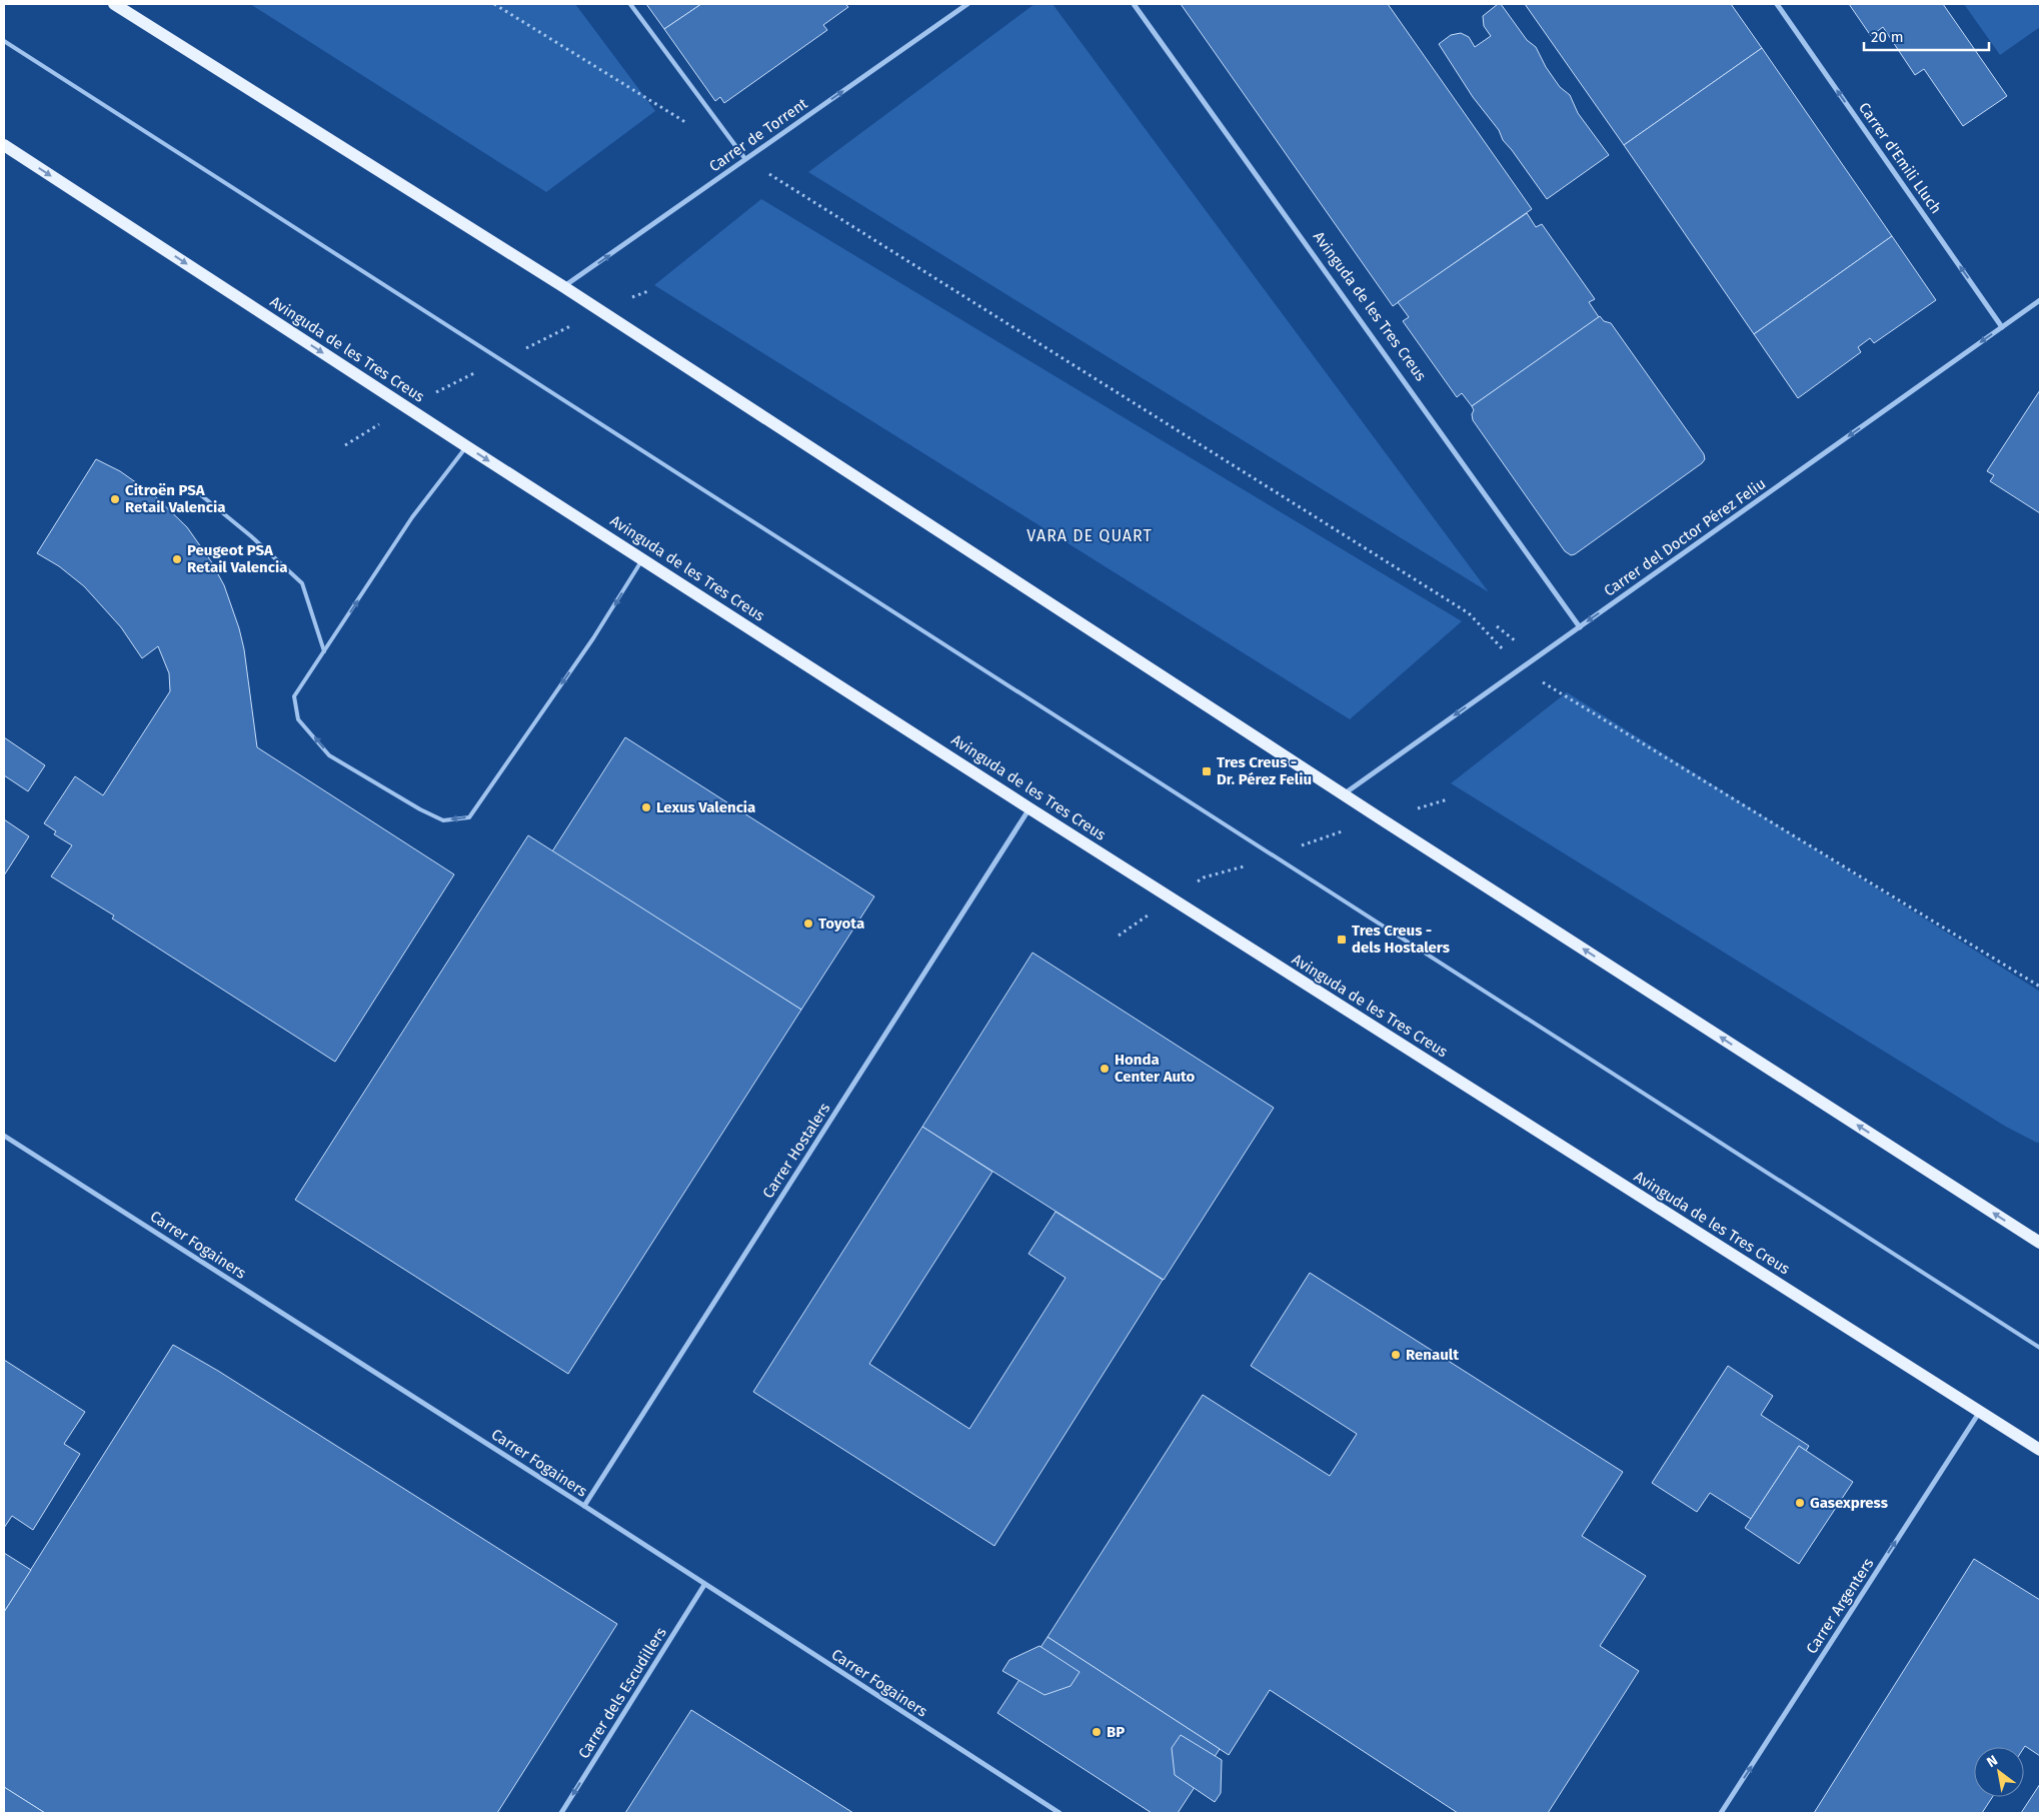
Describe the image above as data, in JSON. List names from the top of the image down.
{
  "streets": {
    "main road": ["Avinguda de les Tres Creus"],
    "street": [
      "Carrer de Torrent",
      "Carrer d'Emili Lluch",
      "Carrer del Doctor Pérez Feliu",
      "Carrer Hostalers",
      "Carrer Fogainers",
      "Carrer Argenters",
      "Carrer dels Escudillers"
    ]
  },
  "crossings": [
    ["Carrer d'Emili Lluch", "Carrer del Doctor Pérez Feliu"],
    ["Avinguda de les Tres Creus", "Carrer del Doctor Pérez Feliu"],
    ["Avinguda de les Tres Creus", "Carrer Hostalers"],
    ["Avinguda de les Tres Creus", "Carrer Argenters"],
    ["Carrer Hostalers", "Carrer Fogainers"],
    ["Carrer Fogainers", "Carrer dels Escudillers"]
  ],
  "one_way": [
    "Carrer de Torrent",
    "Carrer d'Emili Lluch",
    "Carrer del Doctor Pérez Feliu",
    "Carrer Argenters",
    "Carrer dels Escudillers"
  ],
  "districts": ["VARA DE QUART"],
  "places": {
    "other": [
      "Citroën PSA Retail Valencia",
      "Peugeot PSA Retail Valencia",
      "Lexus Valencia",
      "Toyota",
      "Honda Center Auto",
      "Renault",
      "Gasexpress",
      "BP"
    ],
    "transit": ["Tres Creus - Dr. Pérez Feliu", "Tres Creus - dels Hostalers"]
  },
  "scale_bar": "20 m",
  "north": "top left"
}
